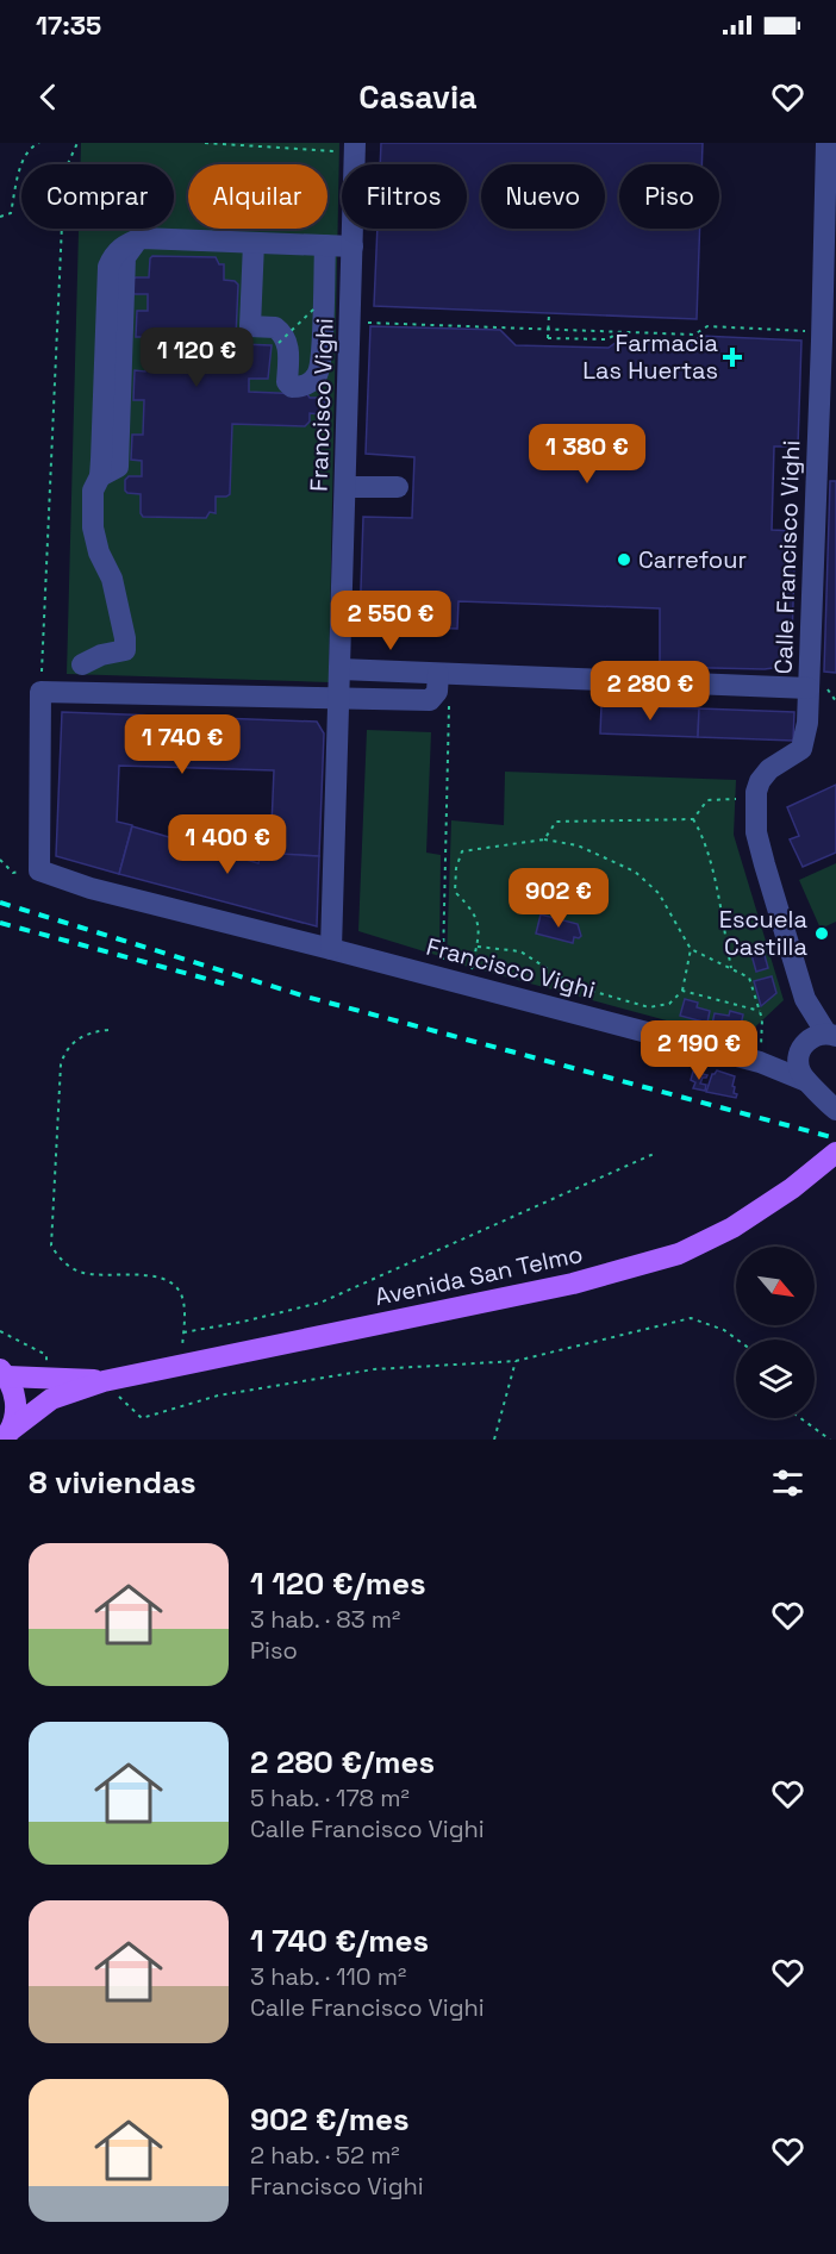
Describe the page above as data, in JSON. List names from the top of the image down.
{
  "streets": {
    "main road": ["Avenida San Telmo"],
    "street": ["Francisco Vighi", "Calle Francisco Vighi"]
  },
  "crossings": [
    ["Francisco Vighi", "Calle Francisco Vighi"]
  ],
  "places": {
    "health": ["Farmacia Las Huertas"],
    "other": ["Carrefour", "Escuela Castilla"]
  },
  "north": "bottom right",
  "page": {
    "status": "17:35",
    "header": "Casavia",
    "chip": [
      "Comprar",
      "Alquilar",
      "Filtros",
      "Nuevo",
      "Piso"
    ],
    "price": [
      "1 120 €",
      "1 380 €",
      "2 550 €",
      "2 280 €",
      "1 740 €",
      "1 400 €",
      "902 €",
      "2 190 €"
    ],
    "heading": "8 viviendas",
    "list": [
      {
        "name": "1 120 €/mes",
        "note": "3 hab. · 83 m² · Piso"
      },
      {
        "name": "2 280 €/mes",
        "note": "5 hab. · 178 m² · Calle Francisco Vighi"
      },
      {
        "name": "1 740 €/mes",
        "note": "3 hab. · 110 m² · Calle Francisco Vighi"
      },
      {
        "name": "902 €/mes",
        "note": "2 hab. · 52 m² · Francisco Vighi"
      }
    ]
  }
}
